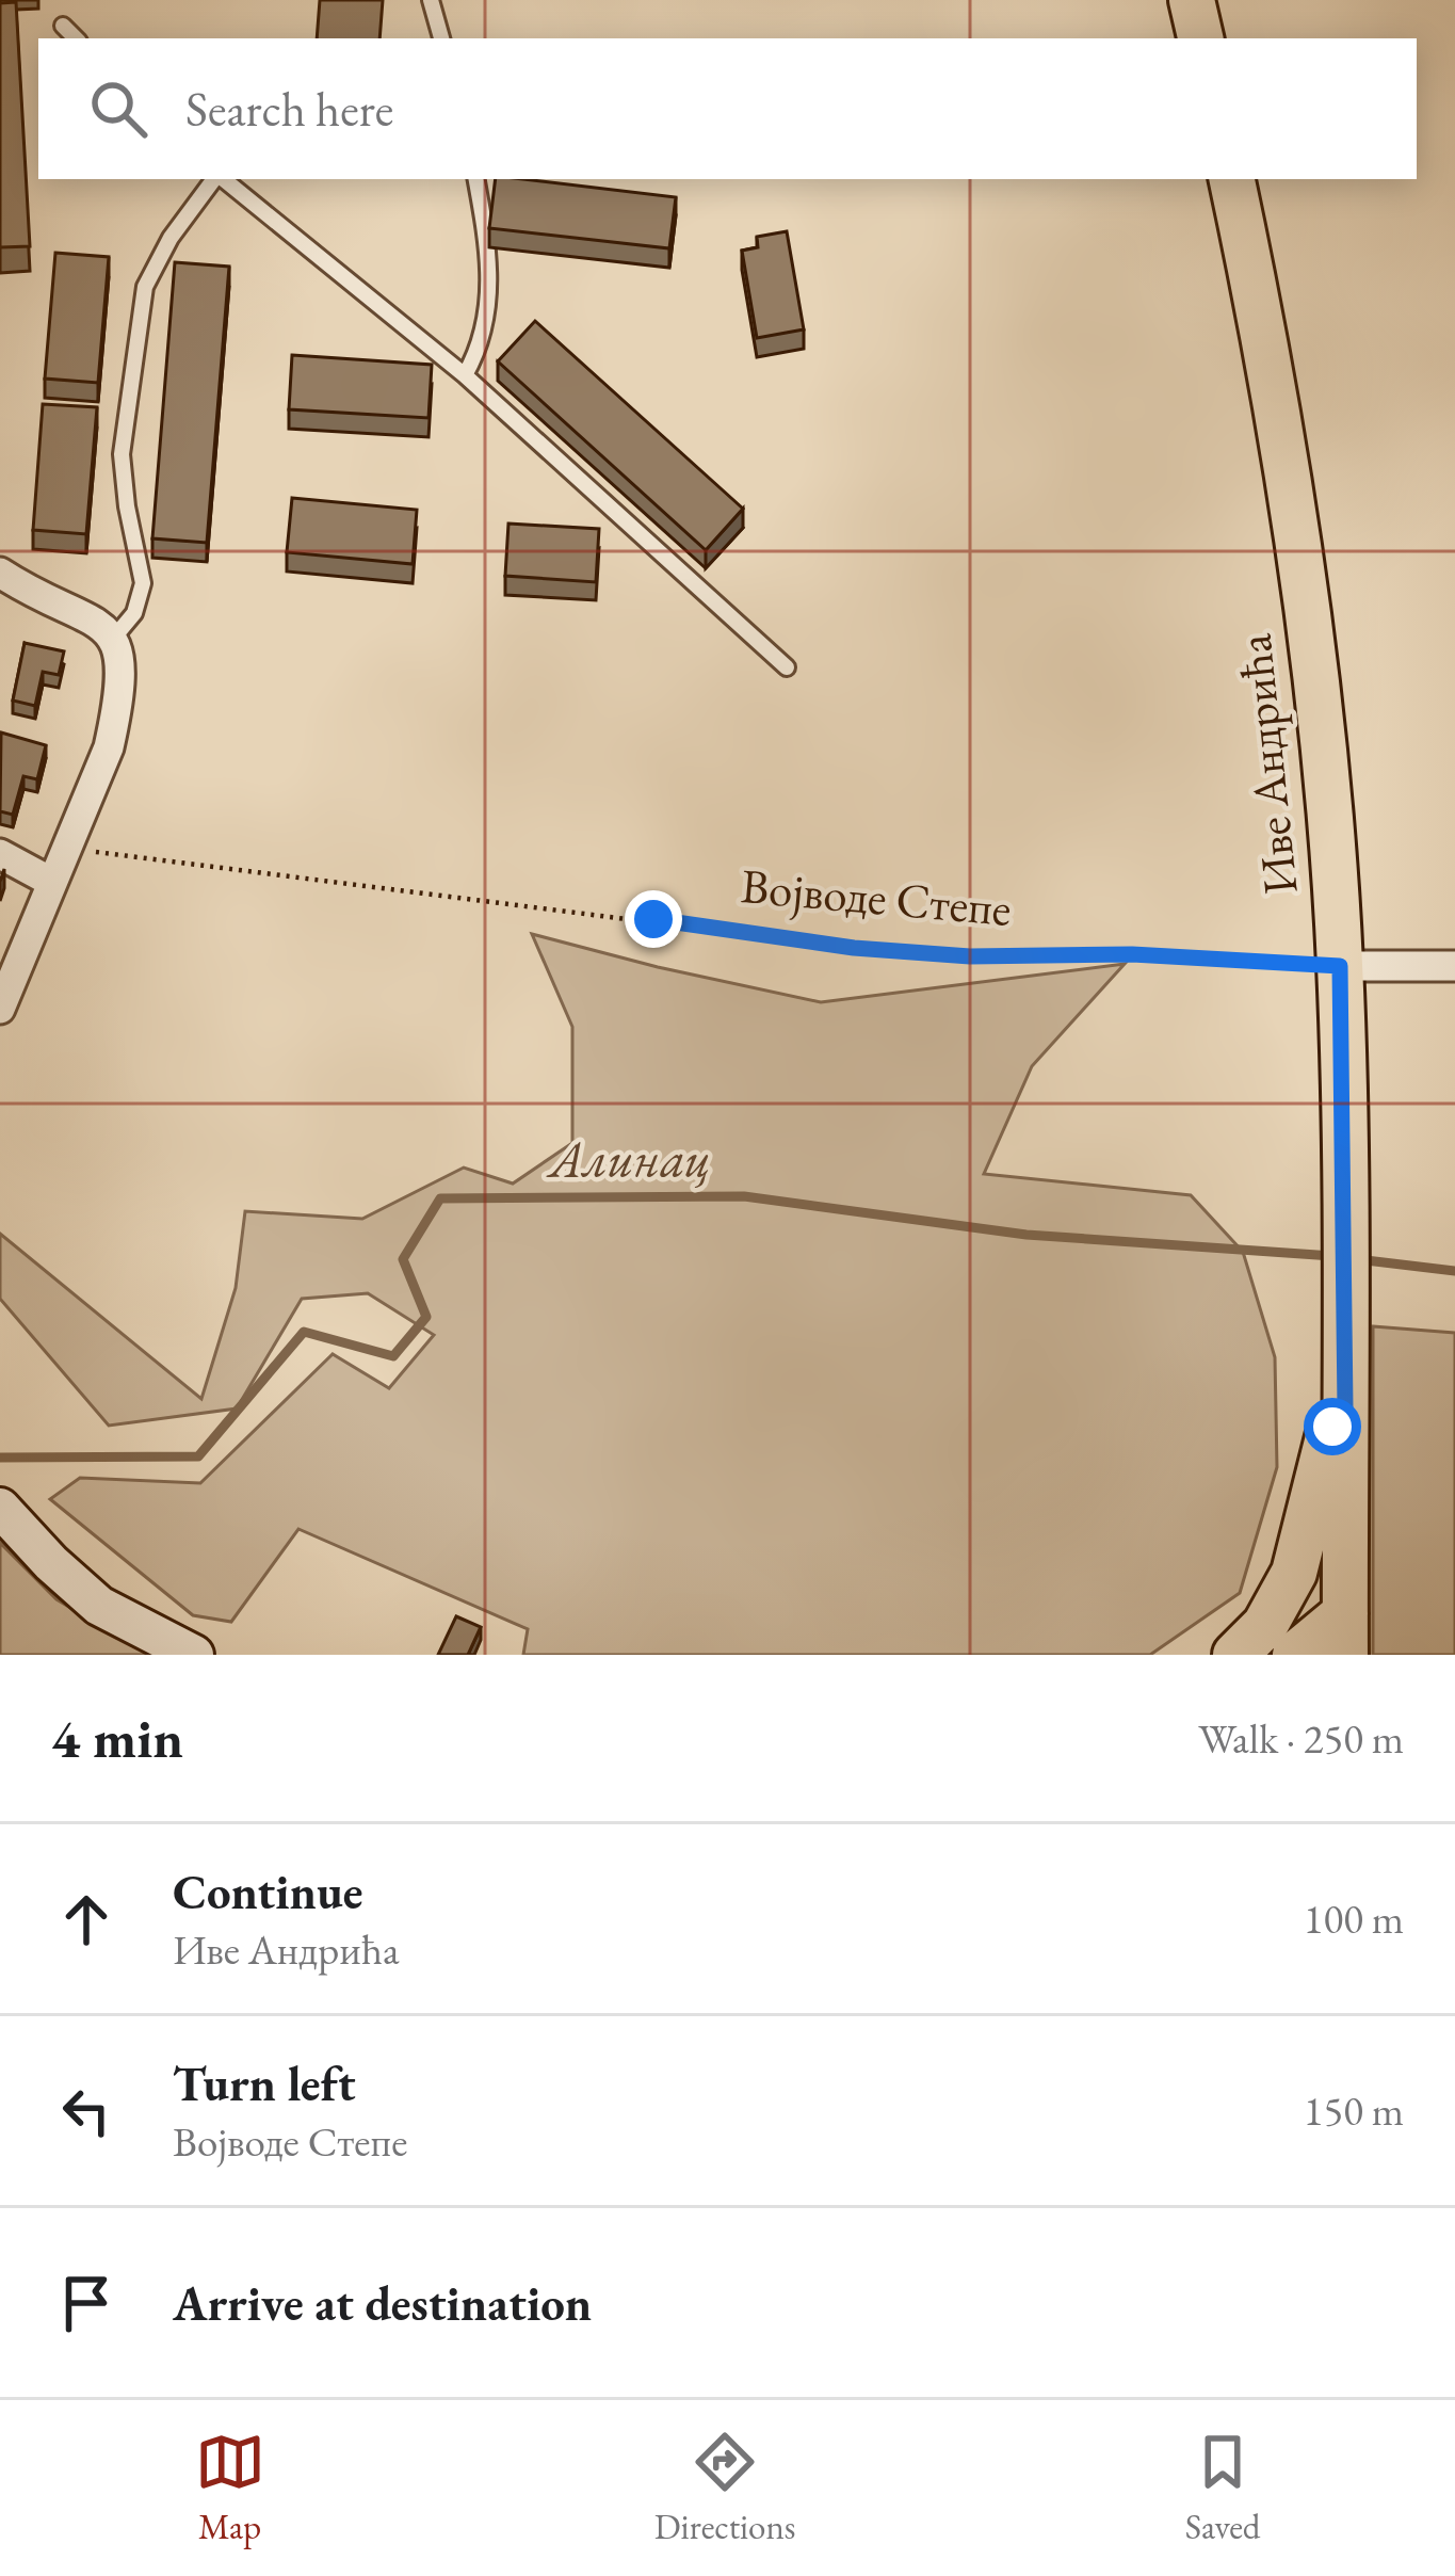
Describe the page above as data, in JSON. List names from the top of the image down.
{
  "streets": {
    "main road": ["Иве Андрића"],
    "path": ["Војводе Степе"]
  },
  "crossings": [
    ["Иве Андрића", "Војводе Степе"]
  ],
  "water": ["Алинац"],
  "page": {
    "search": "Search here",
    "heading": ["4 min", "Walk · 250 m"],
    "list": [
      ["Continue", "Иве Андрића", "100 m"],
      ["Turn left", "Војводе Степе", "150 m"],
      "Arrive at destination"
    ],
    "nav": ["Map", "Directions", "Saved"]
  }
}
